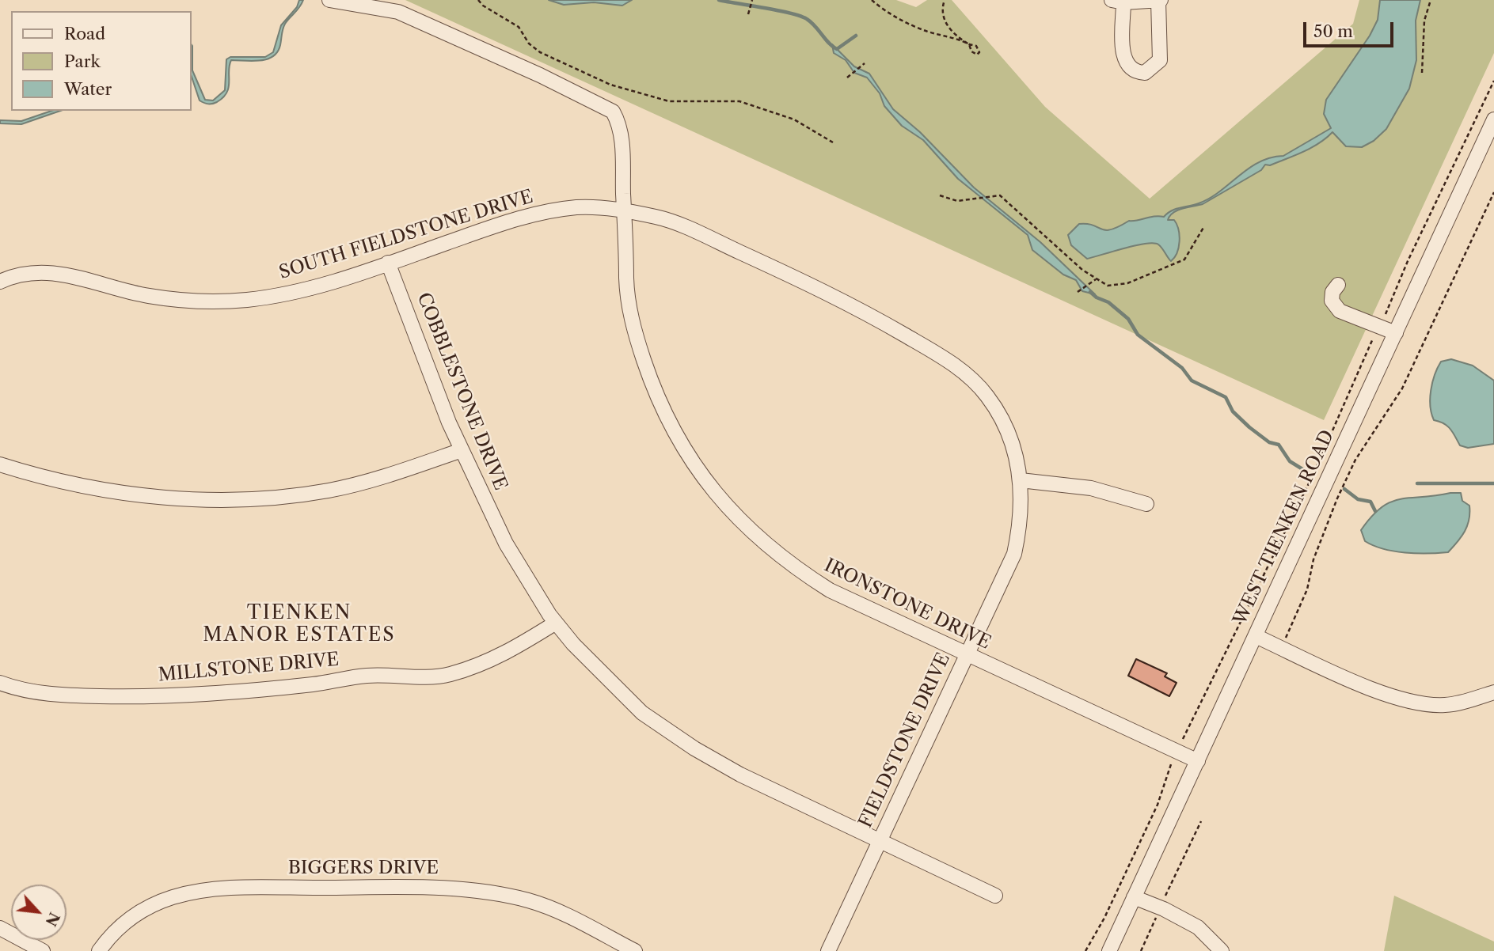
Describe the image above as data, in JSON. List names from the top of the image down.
{
  "streets": {
    "street": [
      "SOUTH FIELDSTONE DRIVE",
      "COBBLESTONE DRIVE",
      "WEST TIENKEN ROAD",
      "IRONSTONE DRIVE",
      "MILLSTONE DRIVE",
      "FIELDSTONE DRIVE",
      "BIGGERS DRIVE"
    ]
  },
  "crossings": [
    ["SOUTH FIELDSTONE DRIVE", "COBBLESTONE DRIVE"],
    ["SOUTH FIELDSTONE DRIVE", "IRONSTONE DRIVE"],
    ["SOUTH FIELDSTONE DRIVE", "FIELDSTONE DRIVE"],
    ["COBBLESTONE DRIVE", "MILLSTONE DRIVE"],
    ["COBBLESTONE DRIVE", "FIELDSTONE DRIVE"],
    ["WEST TIENKEN ROAD", "IRONSTONE DRIVE"],
    ["IRONSTONE DRIVE", "FIELDSTONE DRIVE"]
  ],
  "districts": ["TIENKEN MANOR ESTATES"],
  "legend": ["Road", "Park", "Water"],
  "scale_bar": "50 m",
  "north": "bottom right"
}
